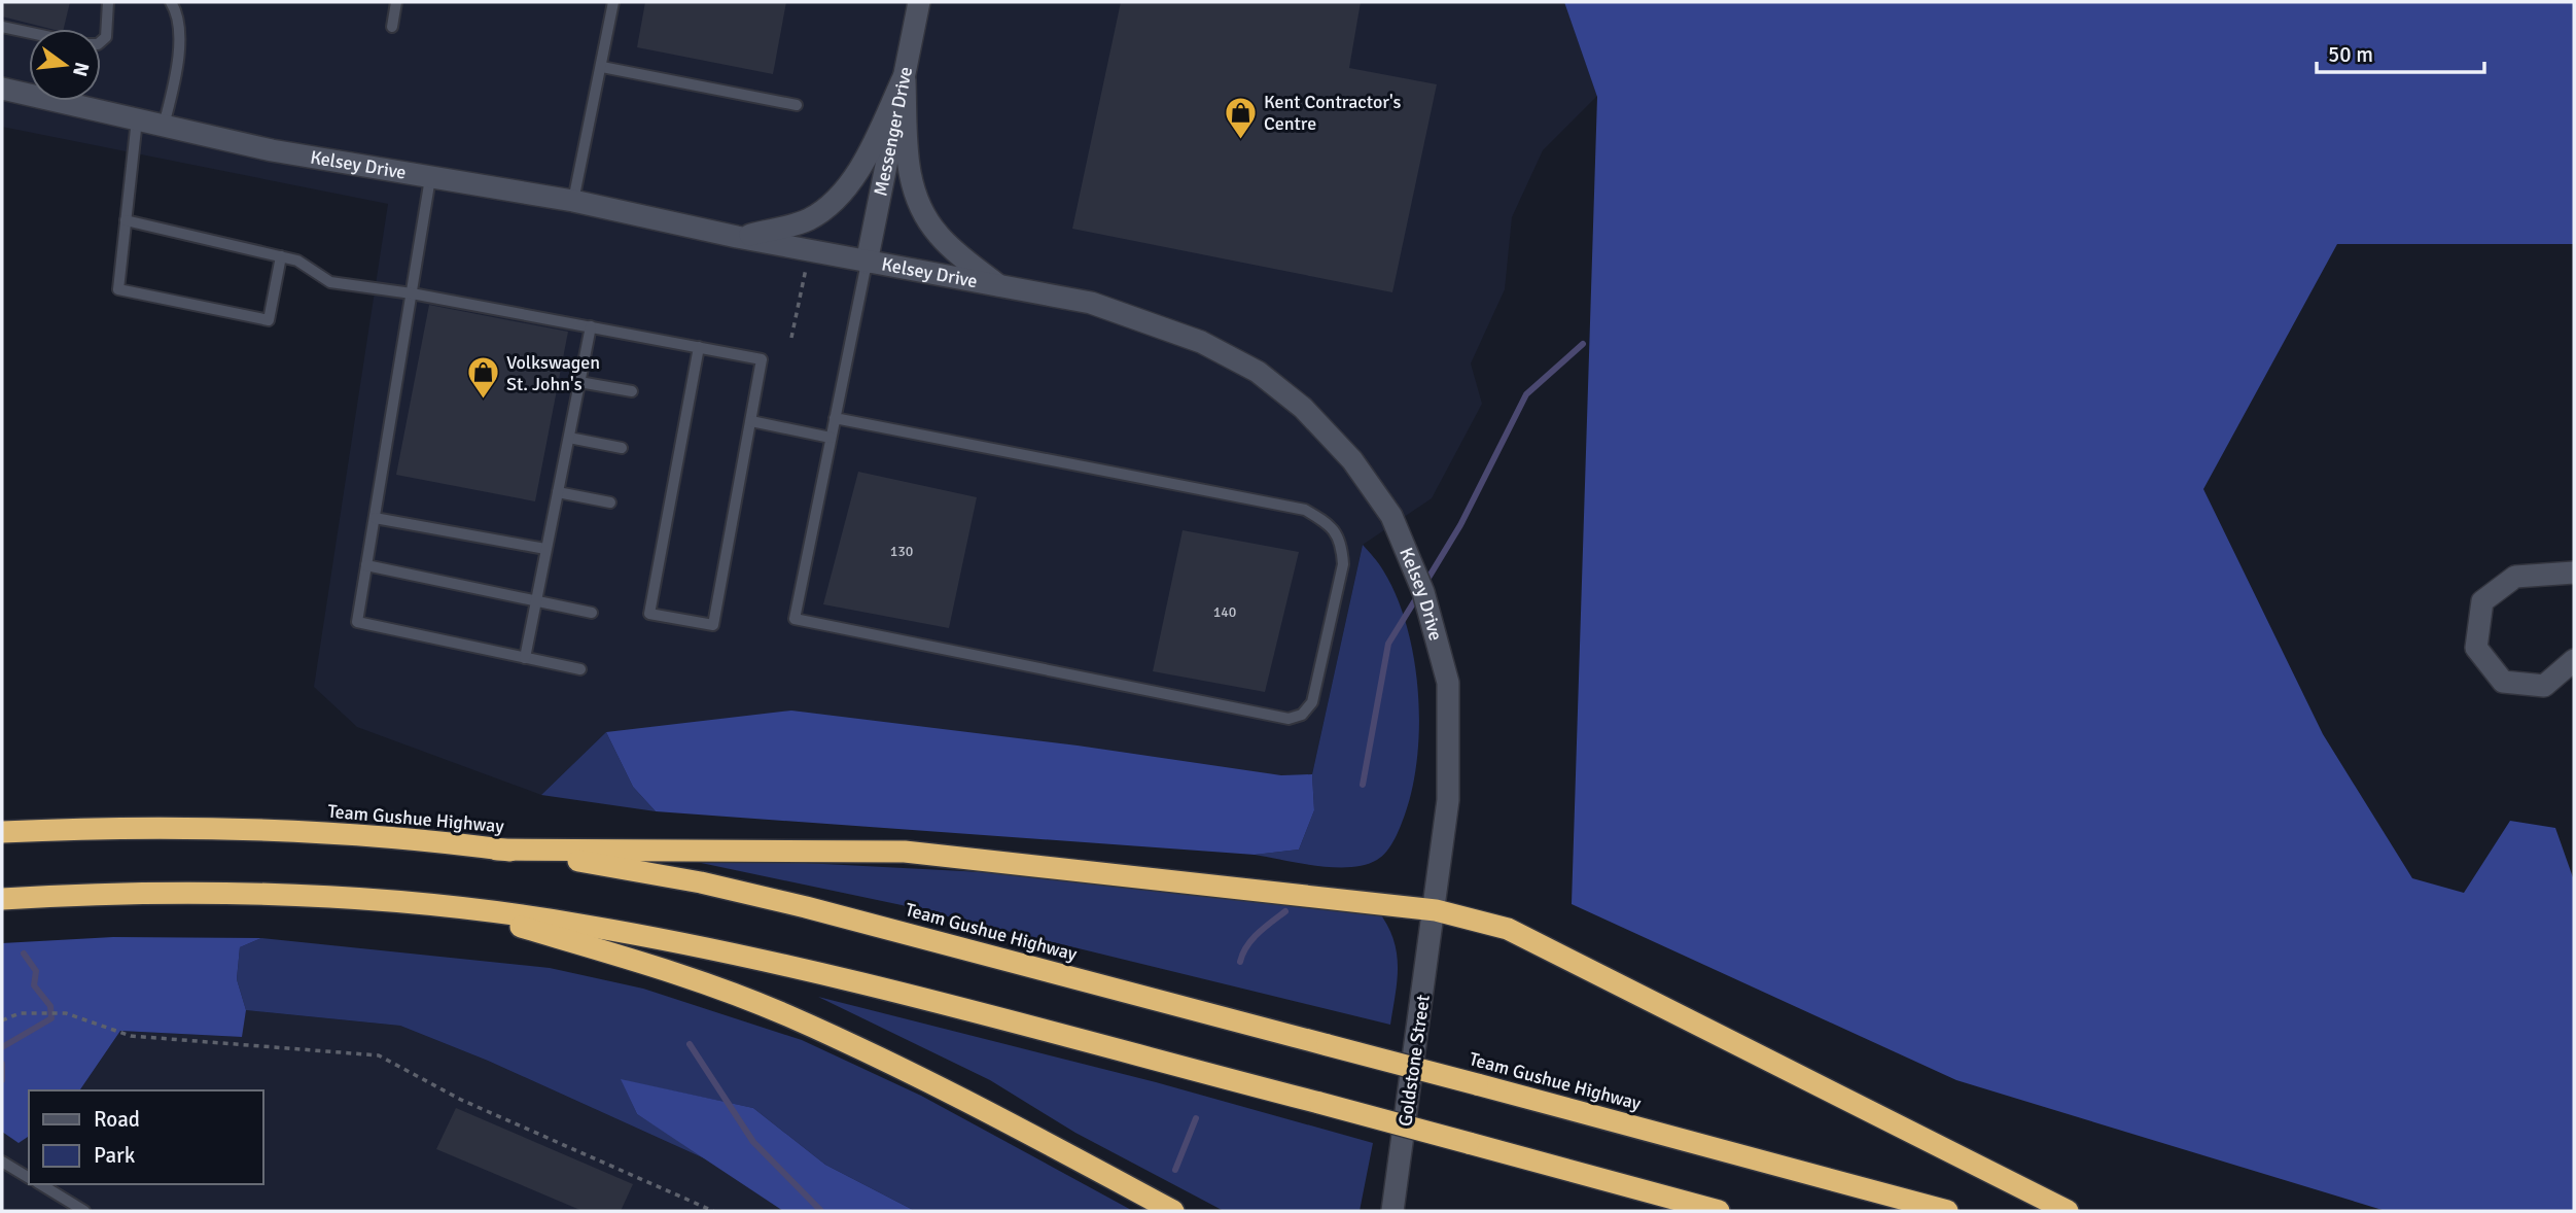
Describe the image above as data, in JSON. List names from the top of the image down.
{
  "streets": {
    "highway": ["Team Gushue Highway"],
    "main road": ["Messenger Drive", "Kelsey Drive", "Goldstone Street"]
  },
  "crossings": [
    ["Messenger Drive", "Kelsey Drive"],
    ["Kelsey Drive", "Goldstone Street"]
  ],
  "places": {
    "shop": ["Kent Contractor's Centre", "Volkswagen St. John's"]
  },
  "house_numbers": ["130", "140"],
  "legend": ["Road", "Park"],
  "scale_bar": "50 m",
  "north": "right"
}
